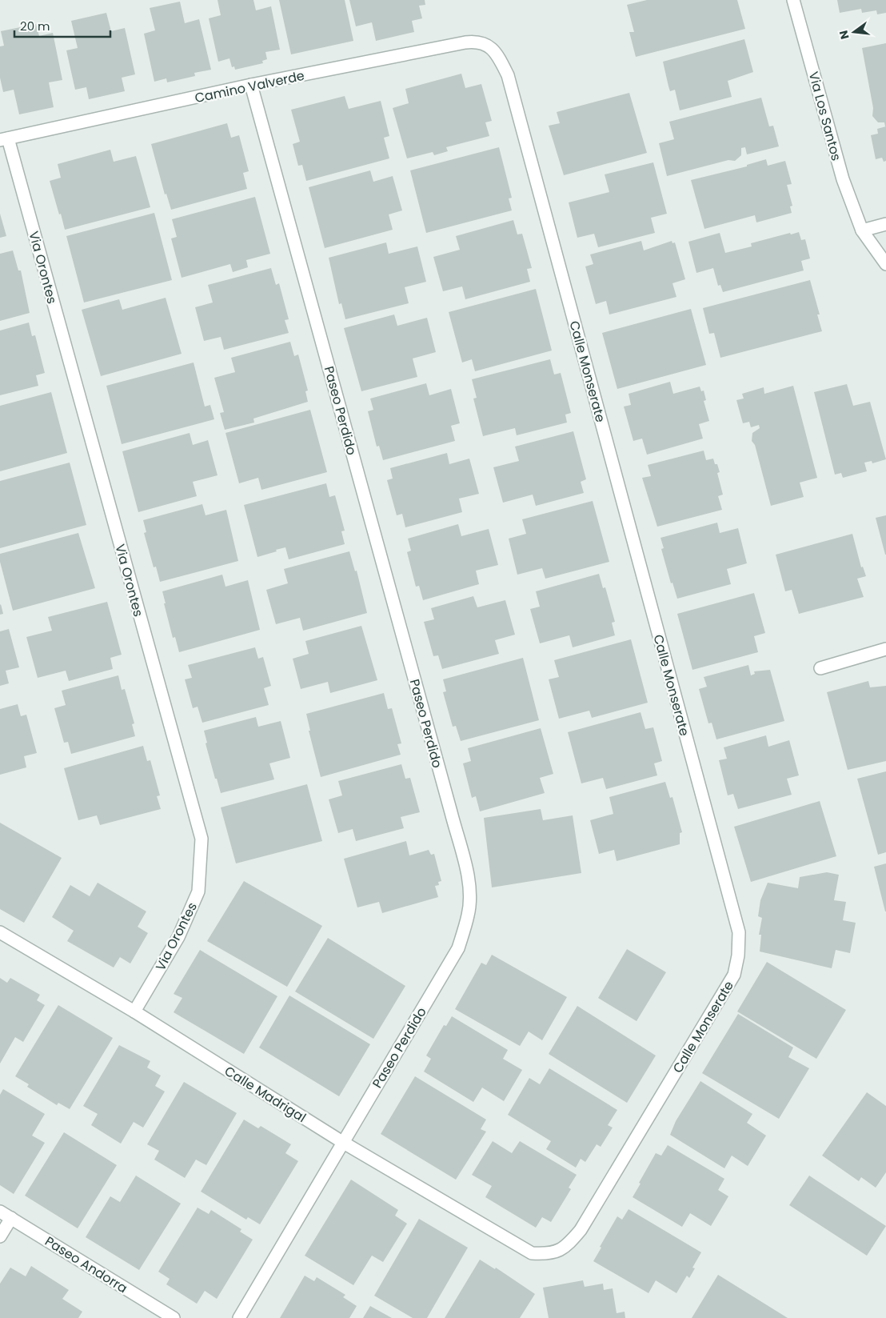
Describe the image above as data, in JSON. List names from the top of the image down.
{
  "streets": {
    "street": [
      "Camino Valverde",
      "Via Los Santos",
      "Via Orontes",
      "Calle Monserate",
      "Paseo Perdido",
      "Calle Madrigal",
      "Paseo Andorra"
    ]
  },
  "crossings": [
    ["Camino Valverde", "Via Orontes"],
    ["Camino Valverde", "Calle Monserate"],
    ["Camino Valverde", "Paseo Perdido"],
    ["Via Orontes", "Calle Madrigal"],
    ["Calle Monserate", "Calle Madrigal"],
    ["Paseo Perdido", "Calle Madrigal"]
  ],
  "scale_bar": "20 m",
  "north": "left"
}
